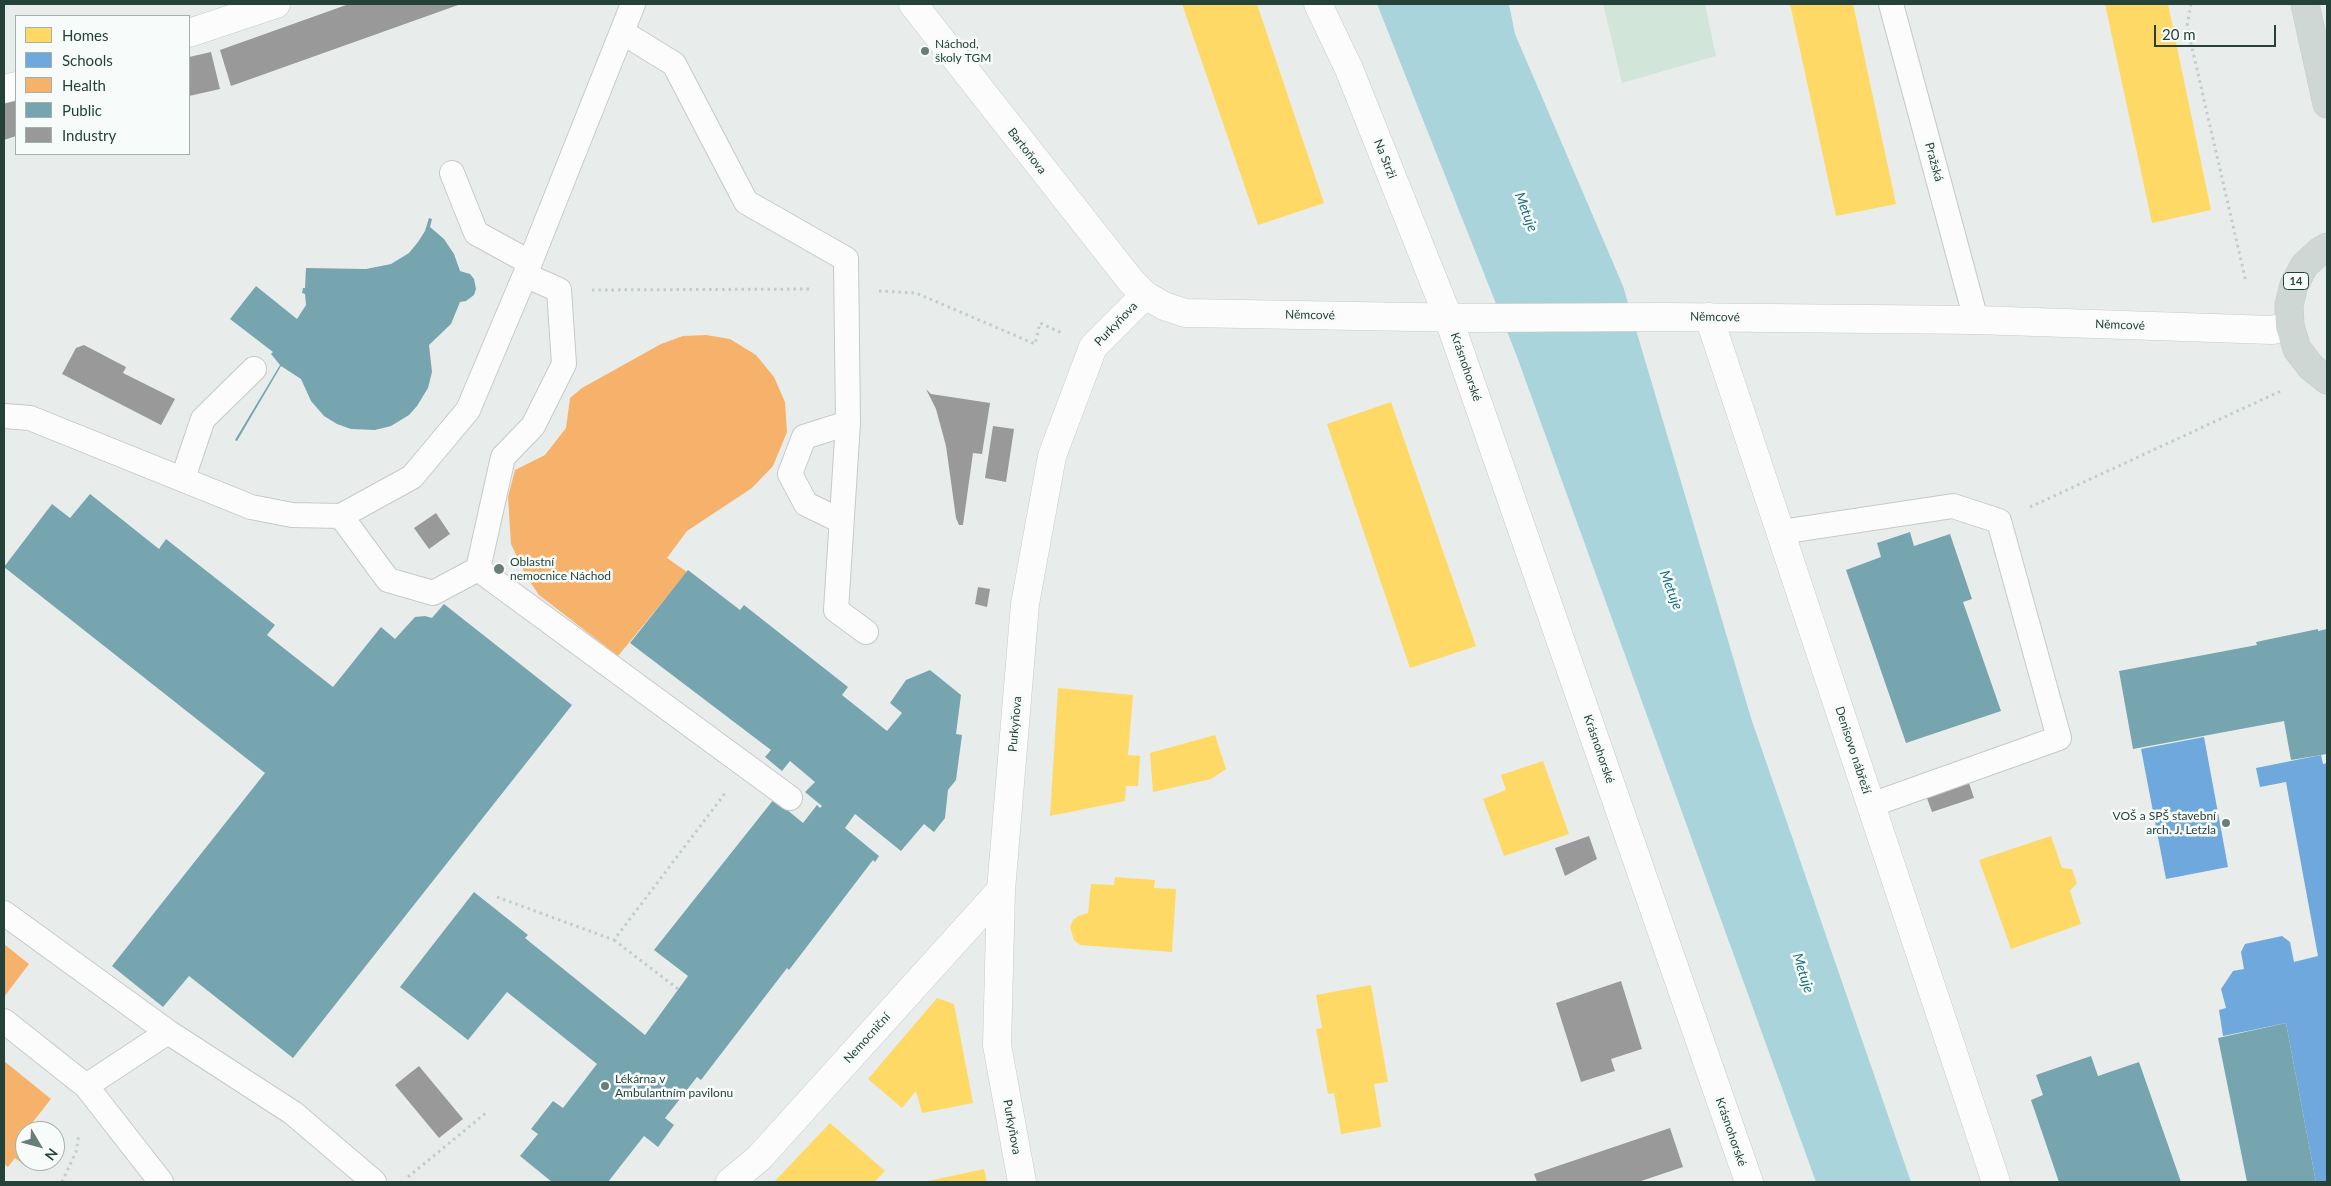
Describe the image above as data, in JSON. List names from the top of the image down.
{
  "streets": {
    "main road": ["14"],
    "street": [
      "Bartoňova",
      "Na Strži",
      "Němcové",
      "Purkyňova",
      "Krásnohorské",
      "Denisovo nábřeží",
      "Nemocniční"
    ],
    "lane": ["Pražská"]
  },
  "crossings": [
    ["Bartoňova", "Němcové"],
    ["Bartoňova", "Purkyňova"],
    ["Na Strži", "Němcové"],
    ["Na Strži", "Krásnohorské"],
    ["Pražská", "Němcové"],
    ["14", "Němcové"],
    ["Němcové", "Purkyňova"],
    ["Němcové", "Krásnohorské"],
    ["Němcové", "Denisovo nábřeží"],
    ["Purkyňova", "Nemocniční"]
  ],
  "water": ["Metuje"],
  "places": [
    "Náchod, školy TGM",
    "Oblastní nemocnice Náchod",
    "VOŠ a SPŠ stavební arch. J. Letzla",
    "Lékárna v Ambulantním pavilonu"
  ],
  "legend": [
    "Homes",
    "Schools",
    "Health",
    "Public",
    "Industry"
  ],
  "scale_bar": "20 m",
  "north": "bottom right"
}
